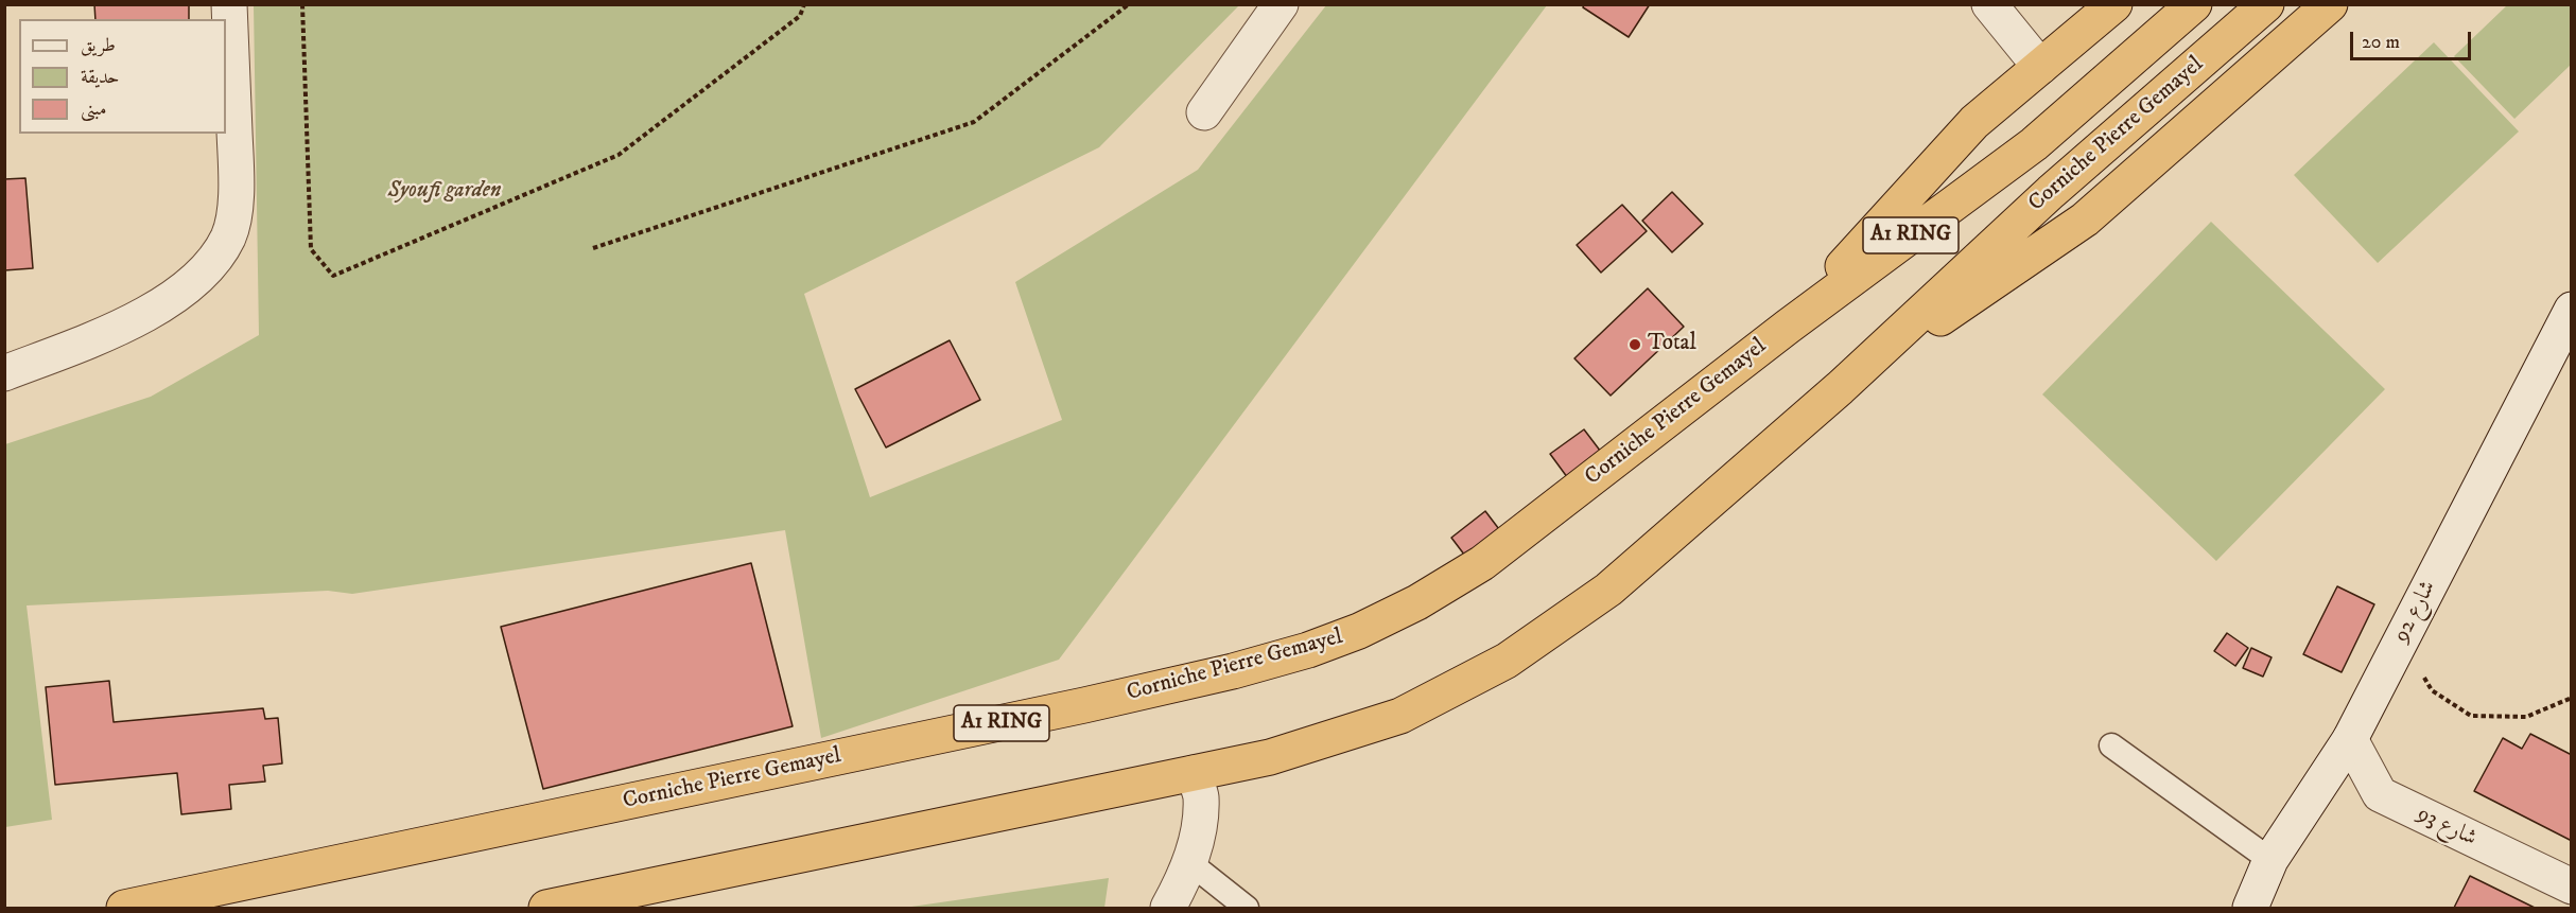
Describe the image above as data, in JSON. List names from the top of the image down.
{
  "streets": {
    "highway": ["Corniche Pierre Gemayel", "A1 RING"],
    "street": ["شارع 92", "شارع 93"]
  },
  "crossings": [
    ["شارع 92", "شارع 93"]
  ],
  "parks": ["Syoufi garden"],
  "places": ["Total"],
  "legend": ["طريق", "حديقة", "مبنى"],
  "scale_bar": "20 m"
}
